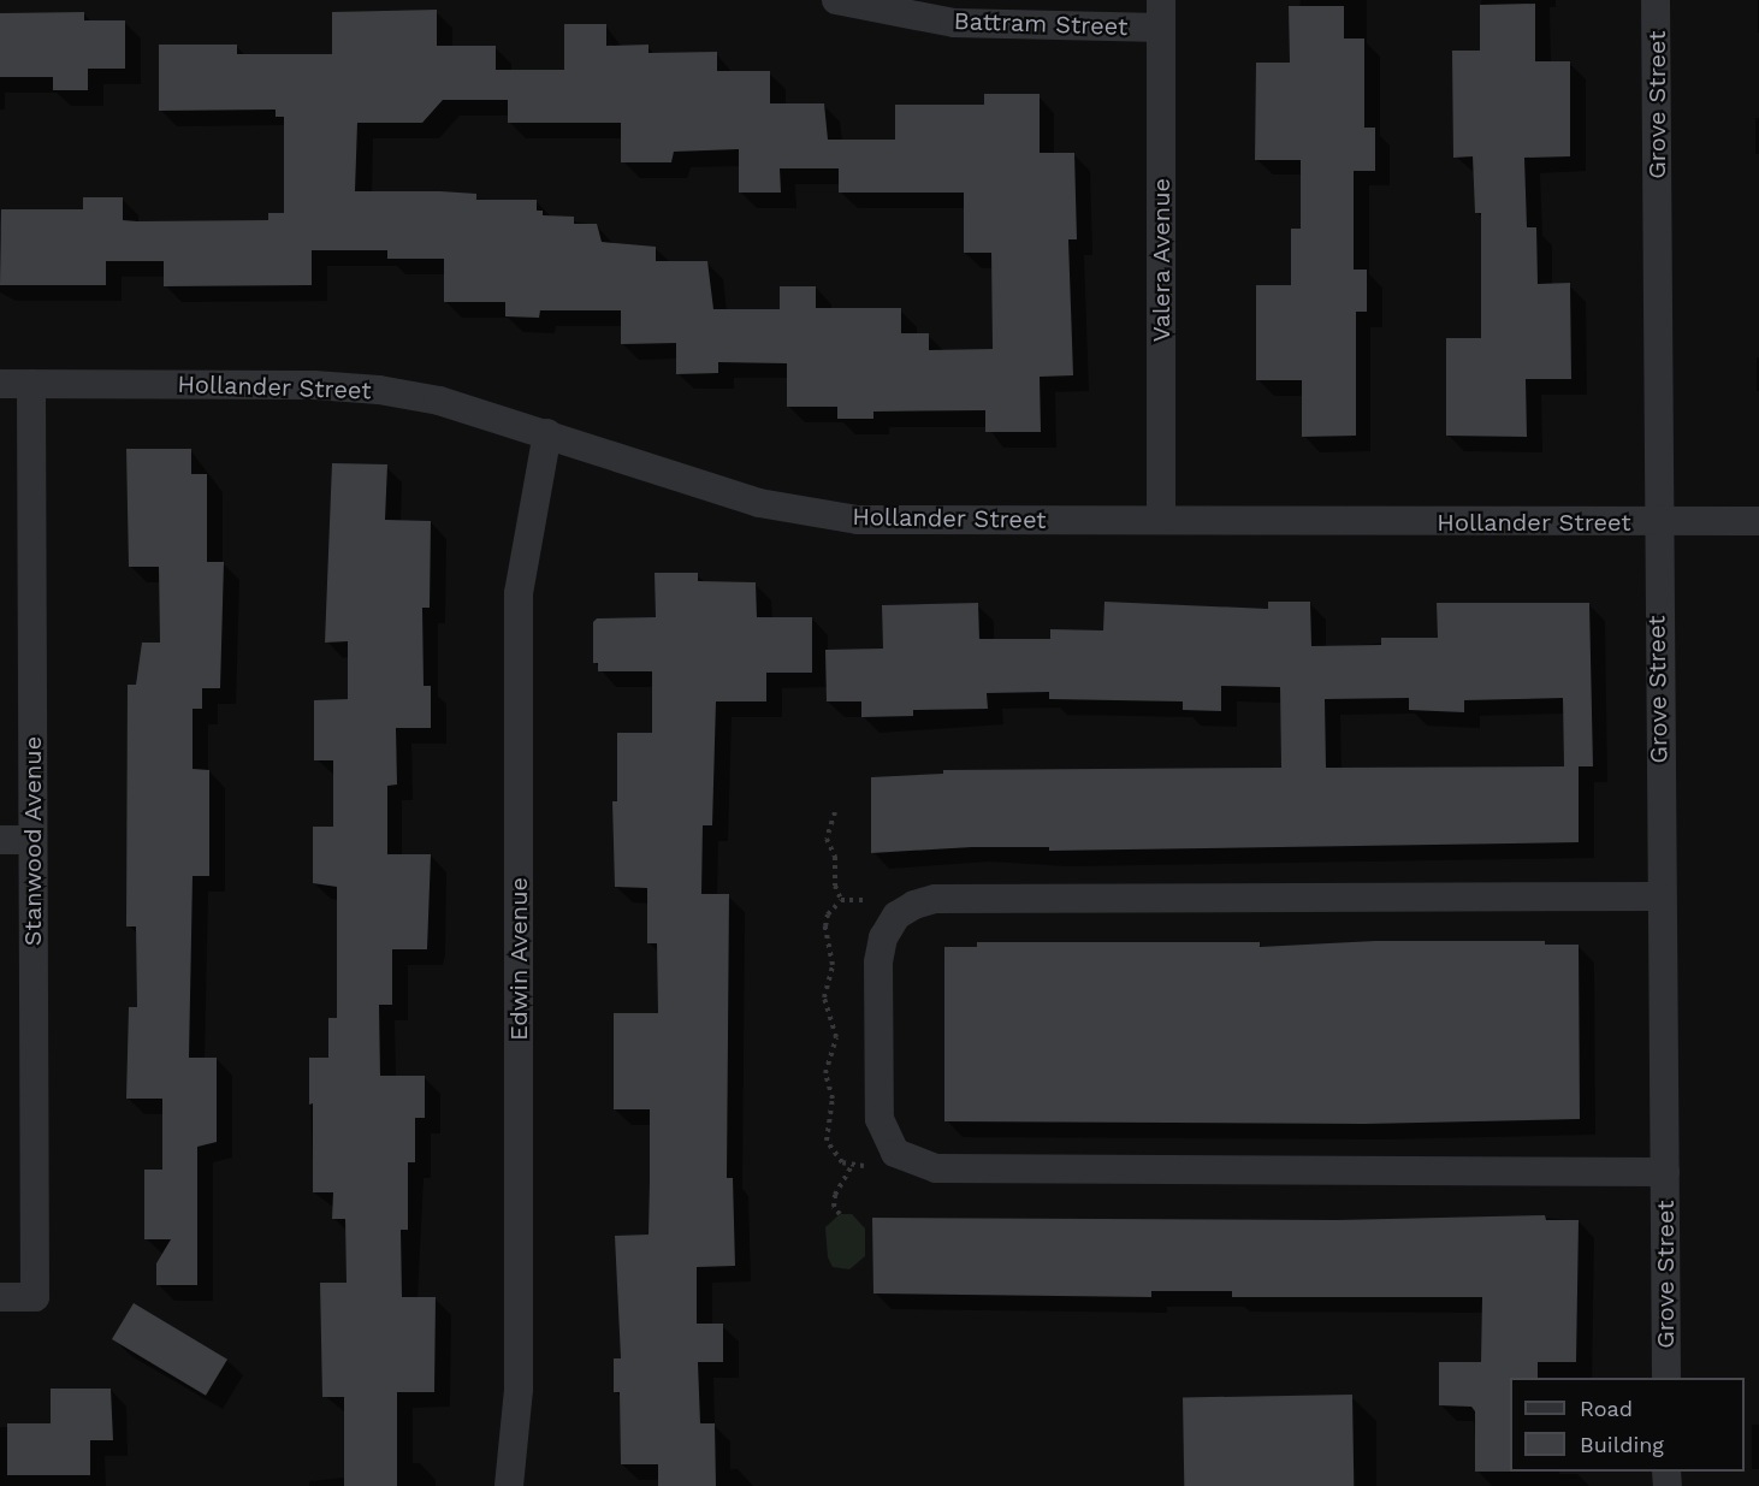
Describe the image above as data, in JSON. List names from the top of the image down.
{
  "streets": {
    "street": [
      "Battram Street",
      "Grove Street",
      "Valera Avenue",
      "Hollander Street",
      "Stanwood Avenue",
      "Edwin Avenue"
    ]
  },
  "crossings": [
    ["Battram Street", "Valera Avenue"],
    ["Grove Street", "Hollander Street"],
    ["Valera Avenue", "Hollander Street"],
    ["Hollander Street", "Stanwood Avenue"],
    ["Hollander Street", "Edwin Avenue"]
  ],
  "legend": ["Road", "Building"]
}
